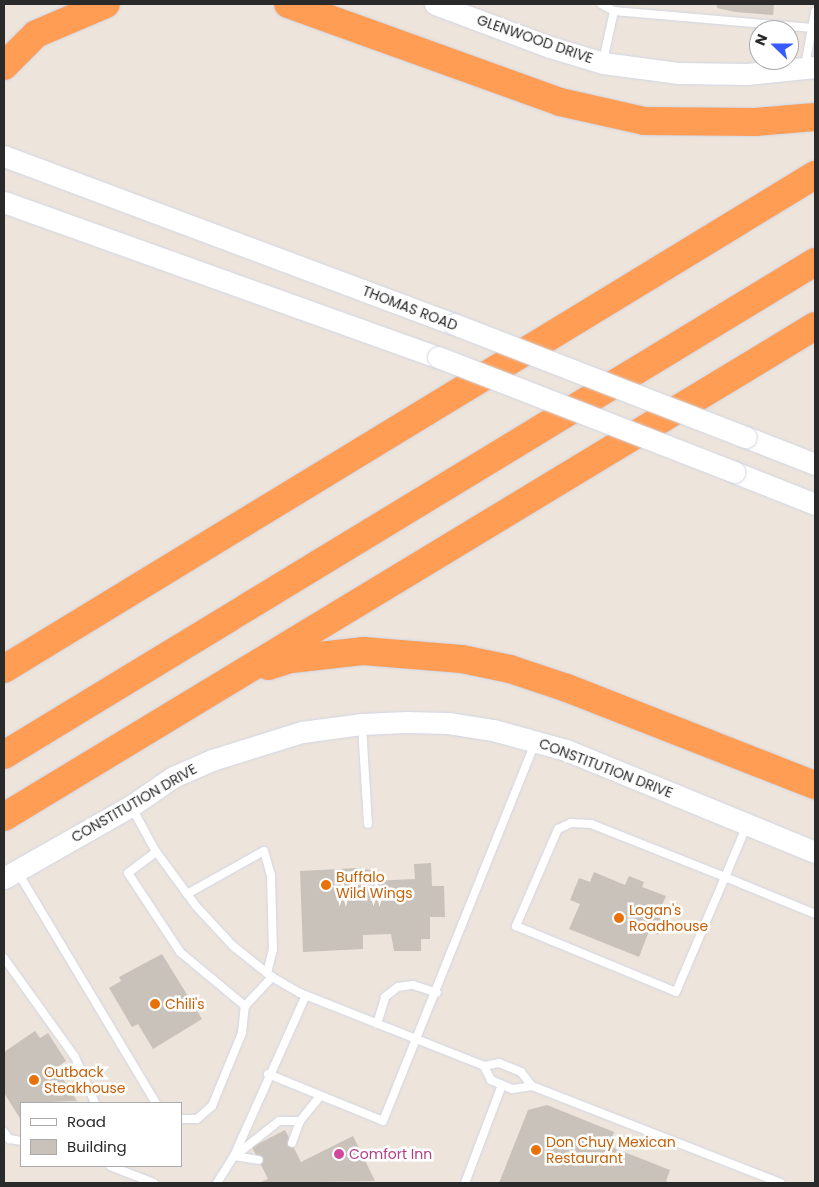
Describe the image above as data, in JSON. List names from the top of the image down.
{
  "streets": {
    "main road": ["GLENWOOD DRIVE", "THOMAS ROAD", "CONSTITUTION DRIVE"]
  },
  "places": [
    "Buffalo Wild Wings",
    "Logan's Roadhouse",
    "Chili's",
    "Outback Steakhouse",
    "Don Chuy Mexican Restaurant",
    "Comfort Inn"
  ],
  "legend": ["Road", "Building"],
  "north": "left"
}
